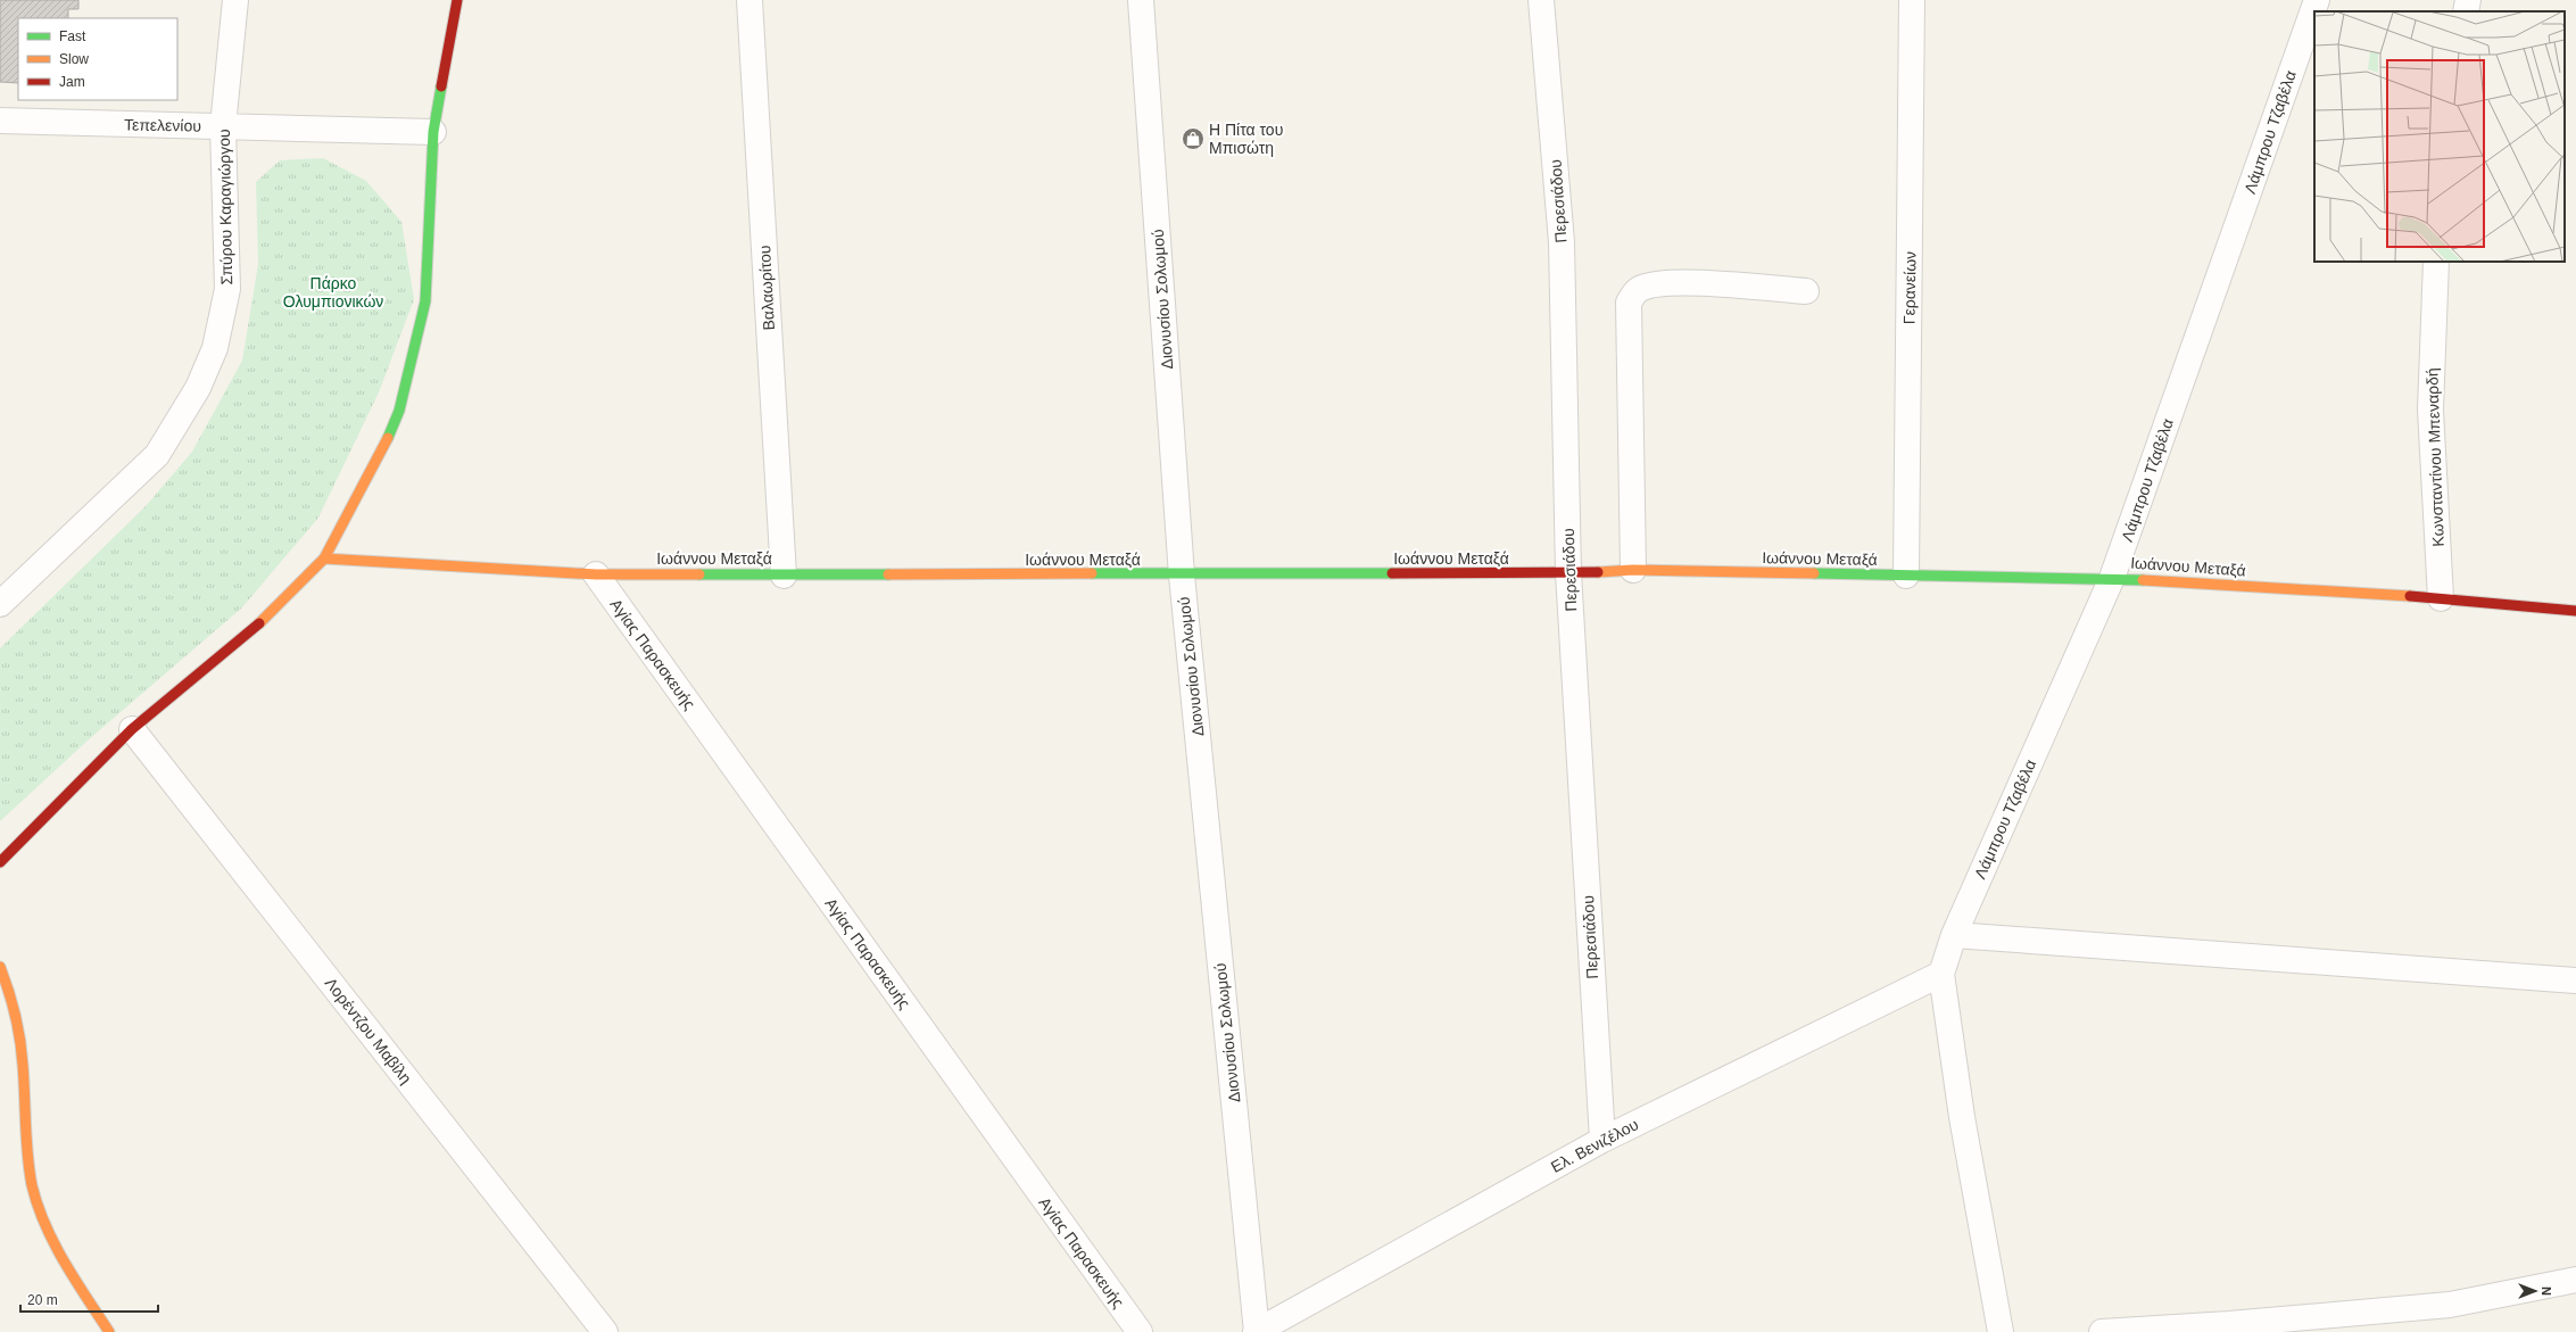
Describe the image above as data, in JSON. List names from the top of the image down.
{
  "streets": {
    "street": [
      "Τεπελενίου",
      "Λάμπρου Τζαβέλα",
      "Περεσιάδου",
      "Σπύρου Καραγιώργου",
      "Βαλαωρίτου",
      "Γερανείων",
      "Διονυσίου Σολωμού",
      "Κωνσταντίνου Μπεναρδή",
      "Ιωάννου Μεταξά",
      "Αγίας Παρασκευής",
      "Λορέντζου Μαβίλη",
      "Ελ. Βενιζέλου"
    ]
  },
  "crossings": [
    ["Τεπελενίου", "Σπύρου Καραγιώργου"],
    ["Λάμπρου Τζαβέλα", "Ιωάννου Μεταξά"],
    ["Λάμπρου Τζαβέλα", "Ελ. Βενιζέλου"],
    ["Περεσιάδου", "Ιωάννου Μεταξά"],
    ["Περεσιάδου", "Ελ. Βενιζέλου"],
    ["Βαλαωρίτου", "Ιωάννου Μεταξά"],
    ["Γερανείων", "Ιωάννου Μεταξά"],
    ["Διονυσίου Σολωμού", "Ιωάννου Μεταξά"],
    ["Διονυσίου Σολωμού", "Ελ. Βενιζέλου"],
    ["Κωνσταντίνου Μπεναρδή", "Ιωάννου Μεταξά"],
    ["Ιωάννου Μεταξά", "Αγίας Παρασκευής"]
  ],
  "parks": ["Πάρκο Ολυμπιονικών"],
  "places": {
    "shop": ["Η Πίτα του Μπισώτη"]
  },
  "legend": ["Fast", "Slow", "Jam"],
  "scale_bar": "20 m",
  "north": "right"
}
